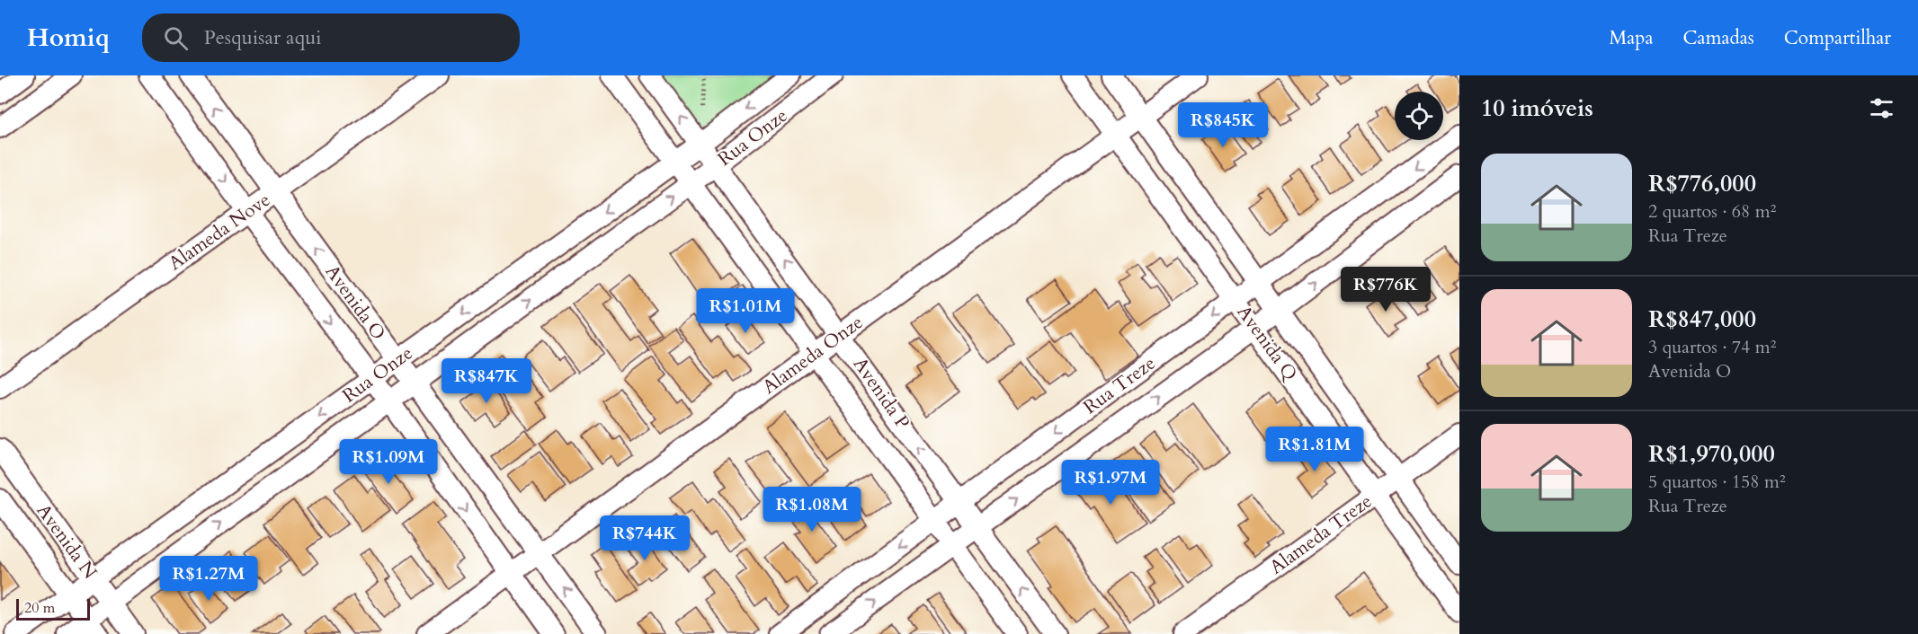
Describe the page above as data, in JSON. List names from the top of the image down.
{
  "streets": {
    "street": [
      "Rua Onze",
      "Alameda Nove",
      "Avenida O",
      "Avenida Q",
      "Alameda Onze",
      "Rua Treze",
      "Avenida P",
      "Alameda Treze",
      "Avenida N"
    ]
  },
  "crossings": [
    ["Rua Onze", "Avenida O"],
    ["Rua Onze", "Avenida P"],
    ["Rua Onze", "Avenida N"],
    ["Alameda Nove", "Avenida O"],
    ["Avenida O", "Alameda Onze"],
    ["Avenida Q", "Alameda Onze"],
    ["Avenida Q", "Rua Treze"],
    ["Avenida Q", "Alameda Treze"],
    ["Alameda Onze", "Avenida P"],
    ["Rua Treze", "Avenida P"]
  ],
  "scale_bar": "20 m",
  "page": {
    "header": "Homiq",
    "search": "Pesquisar aqui",
    "nav": ["Mapa", "Camadas", "Compartilhar"],
    "heading": "10 imóveis",
    "price": [
      "R$845K",
      "R$776K",
      "R$1.01M",
      "R$847K",
      "R$1.81M",
      "R$1.09M",
      "R$1.97M",
      "R$1.08M",
      "R$744K",
      "R$1.27M"
    ],
    "list": [
      {
        "name": "R$776,000",
        "note": "2 quartos · 68 m² · Rua Treze"
      },
      {
        "name": "R$847,000",
        "note": "3 quartos · 74 m² · Avenida O"
      },
      {
        "name": "R$1,970,000",
        "note": "5 quartos · 158 m² · Rua Treze"
      }
    ],
    "scale": "20 m"
  }
}
